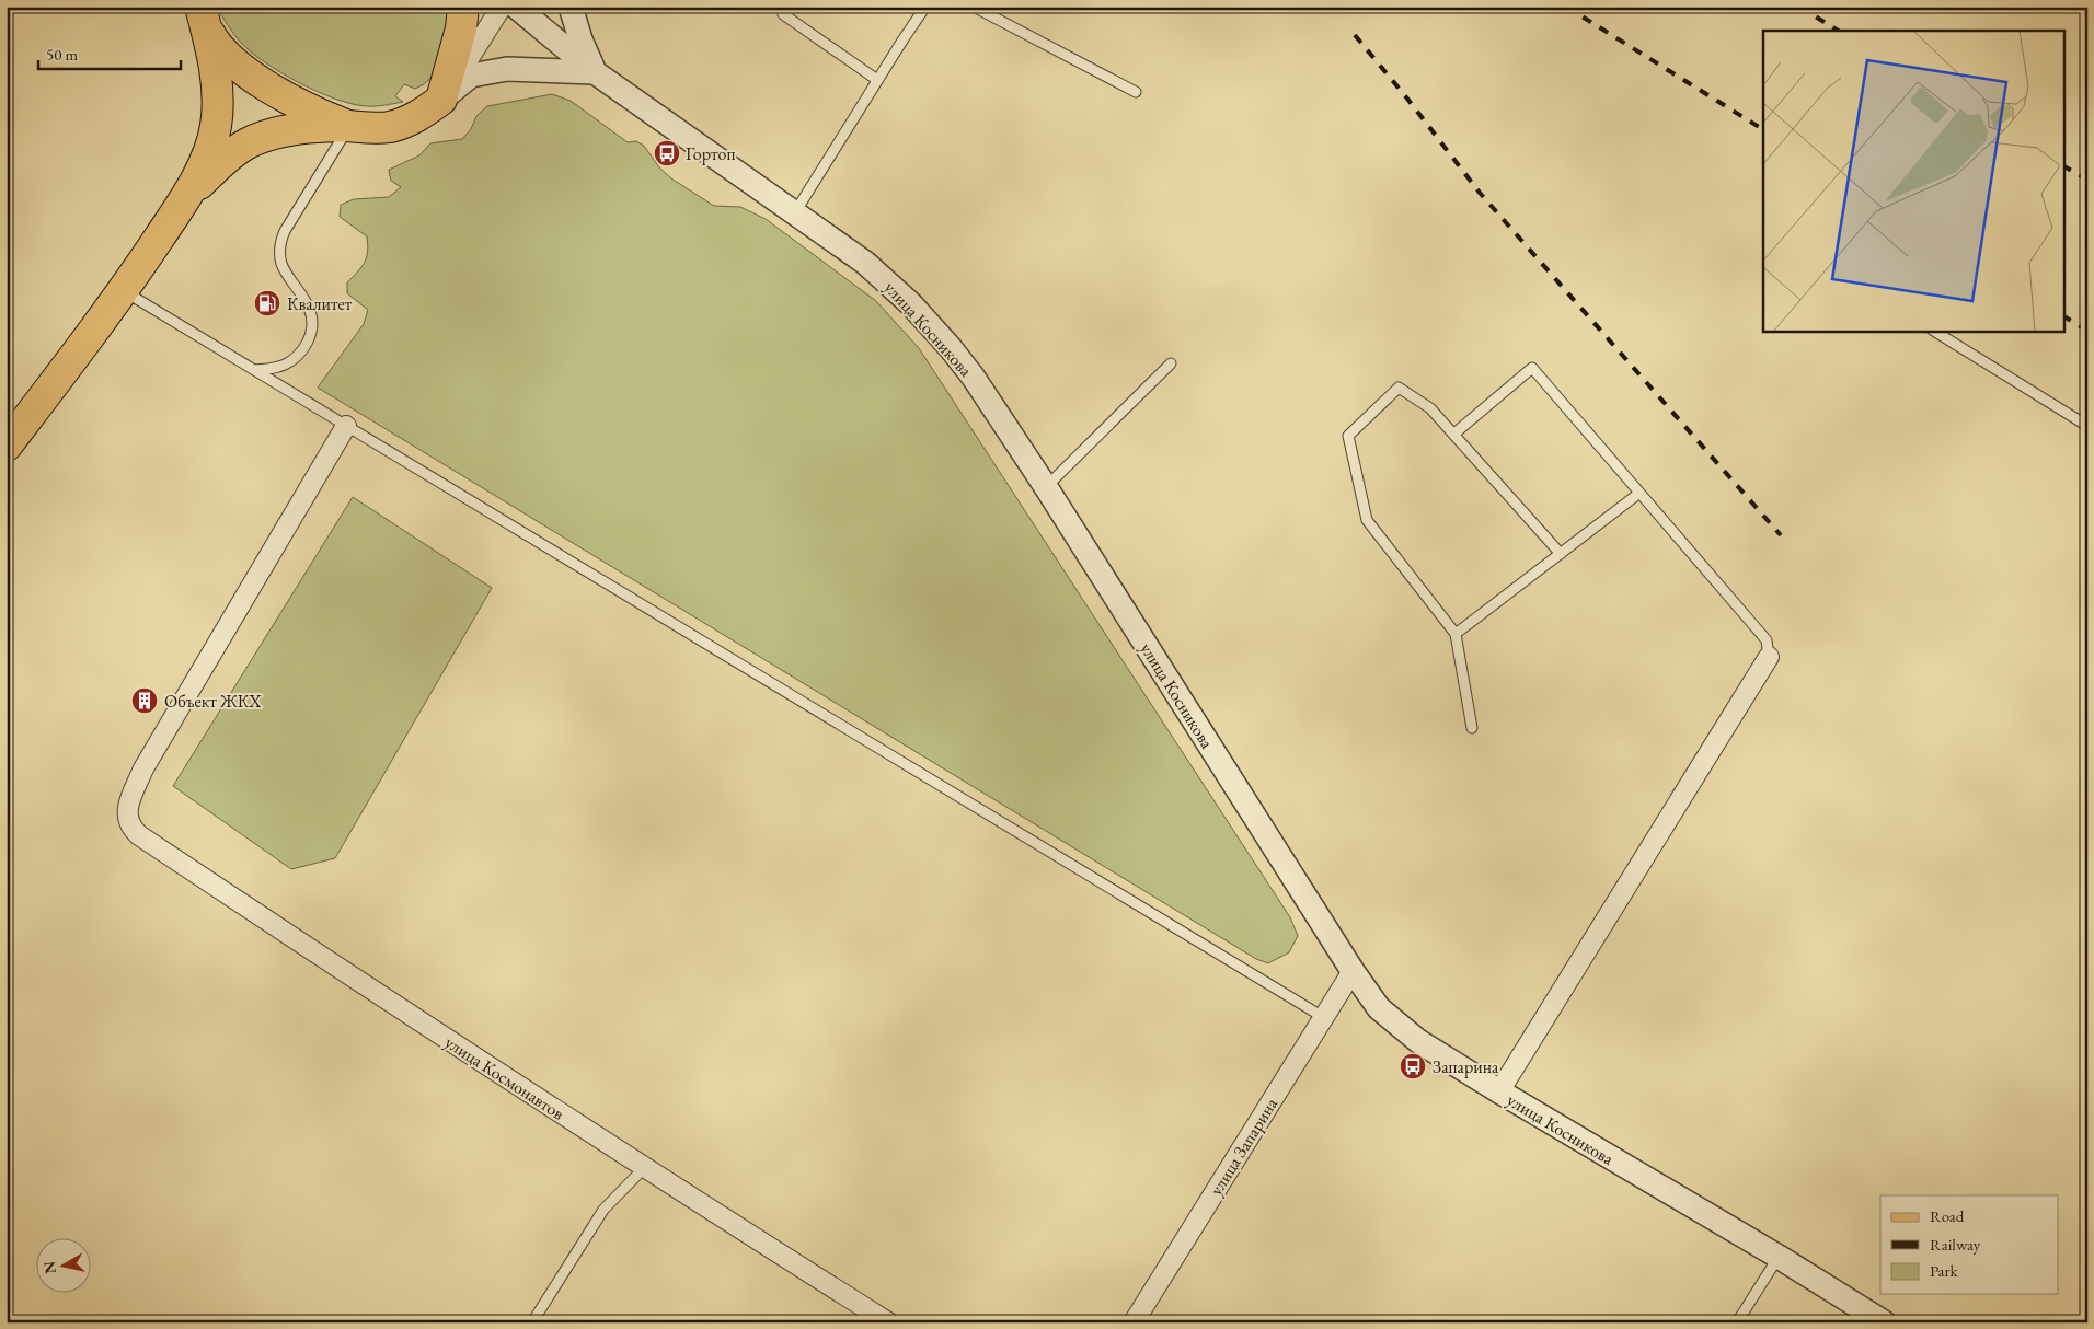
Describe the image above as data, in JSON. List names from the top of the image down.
{
  "streets": {
    "street": ["улица Косникова", "улица Космонавтов", "улица Запарина"]
  },
  "crossings": [
    ["улица Косникова", "улица Запарина"]
  ],
  "places": {
    "bus stop": ["Гортоп", "Запарина"],
    "fuel station": ["Квалитет"],
    "building": ["Объект ЖКХ"]
  },
  "legend": ["Road", "Railway", "Park"],
  "scale_bar": "50 m",
  "north": "left"
}
